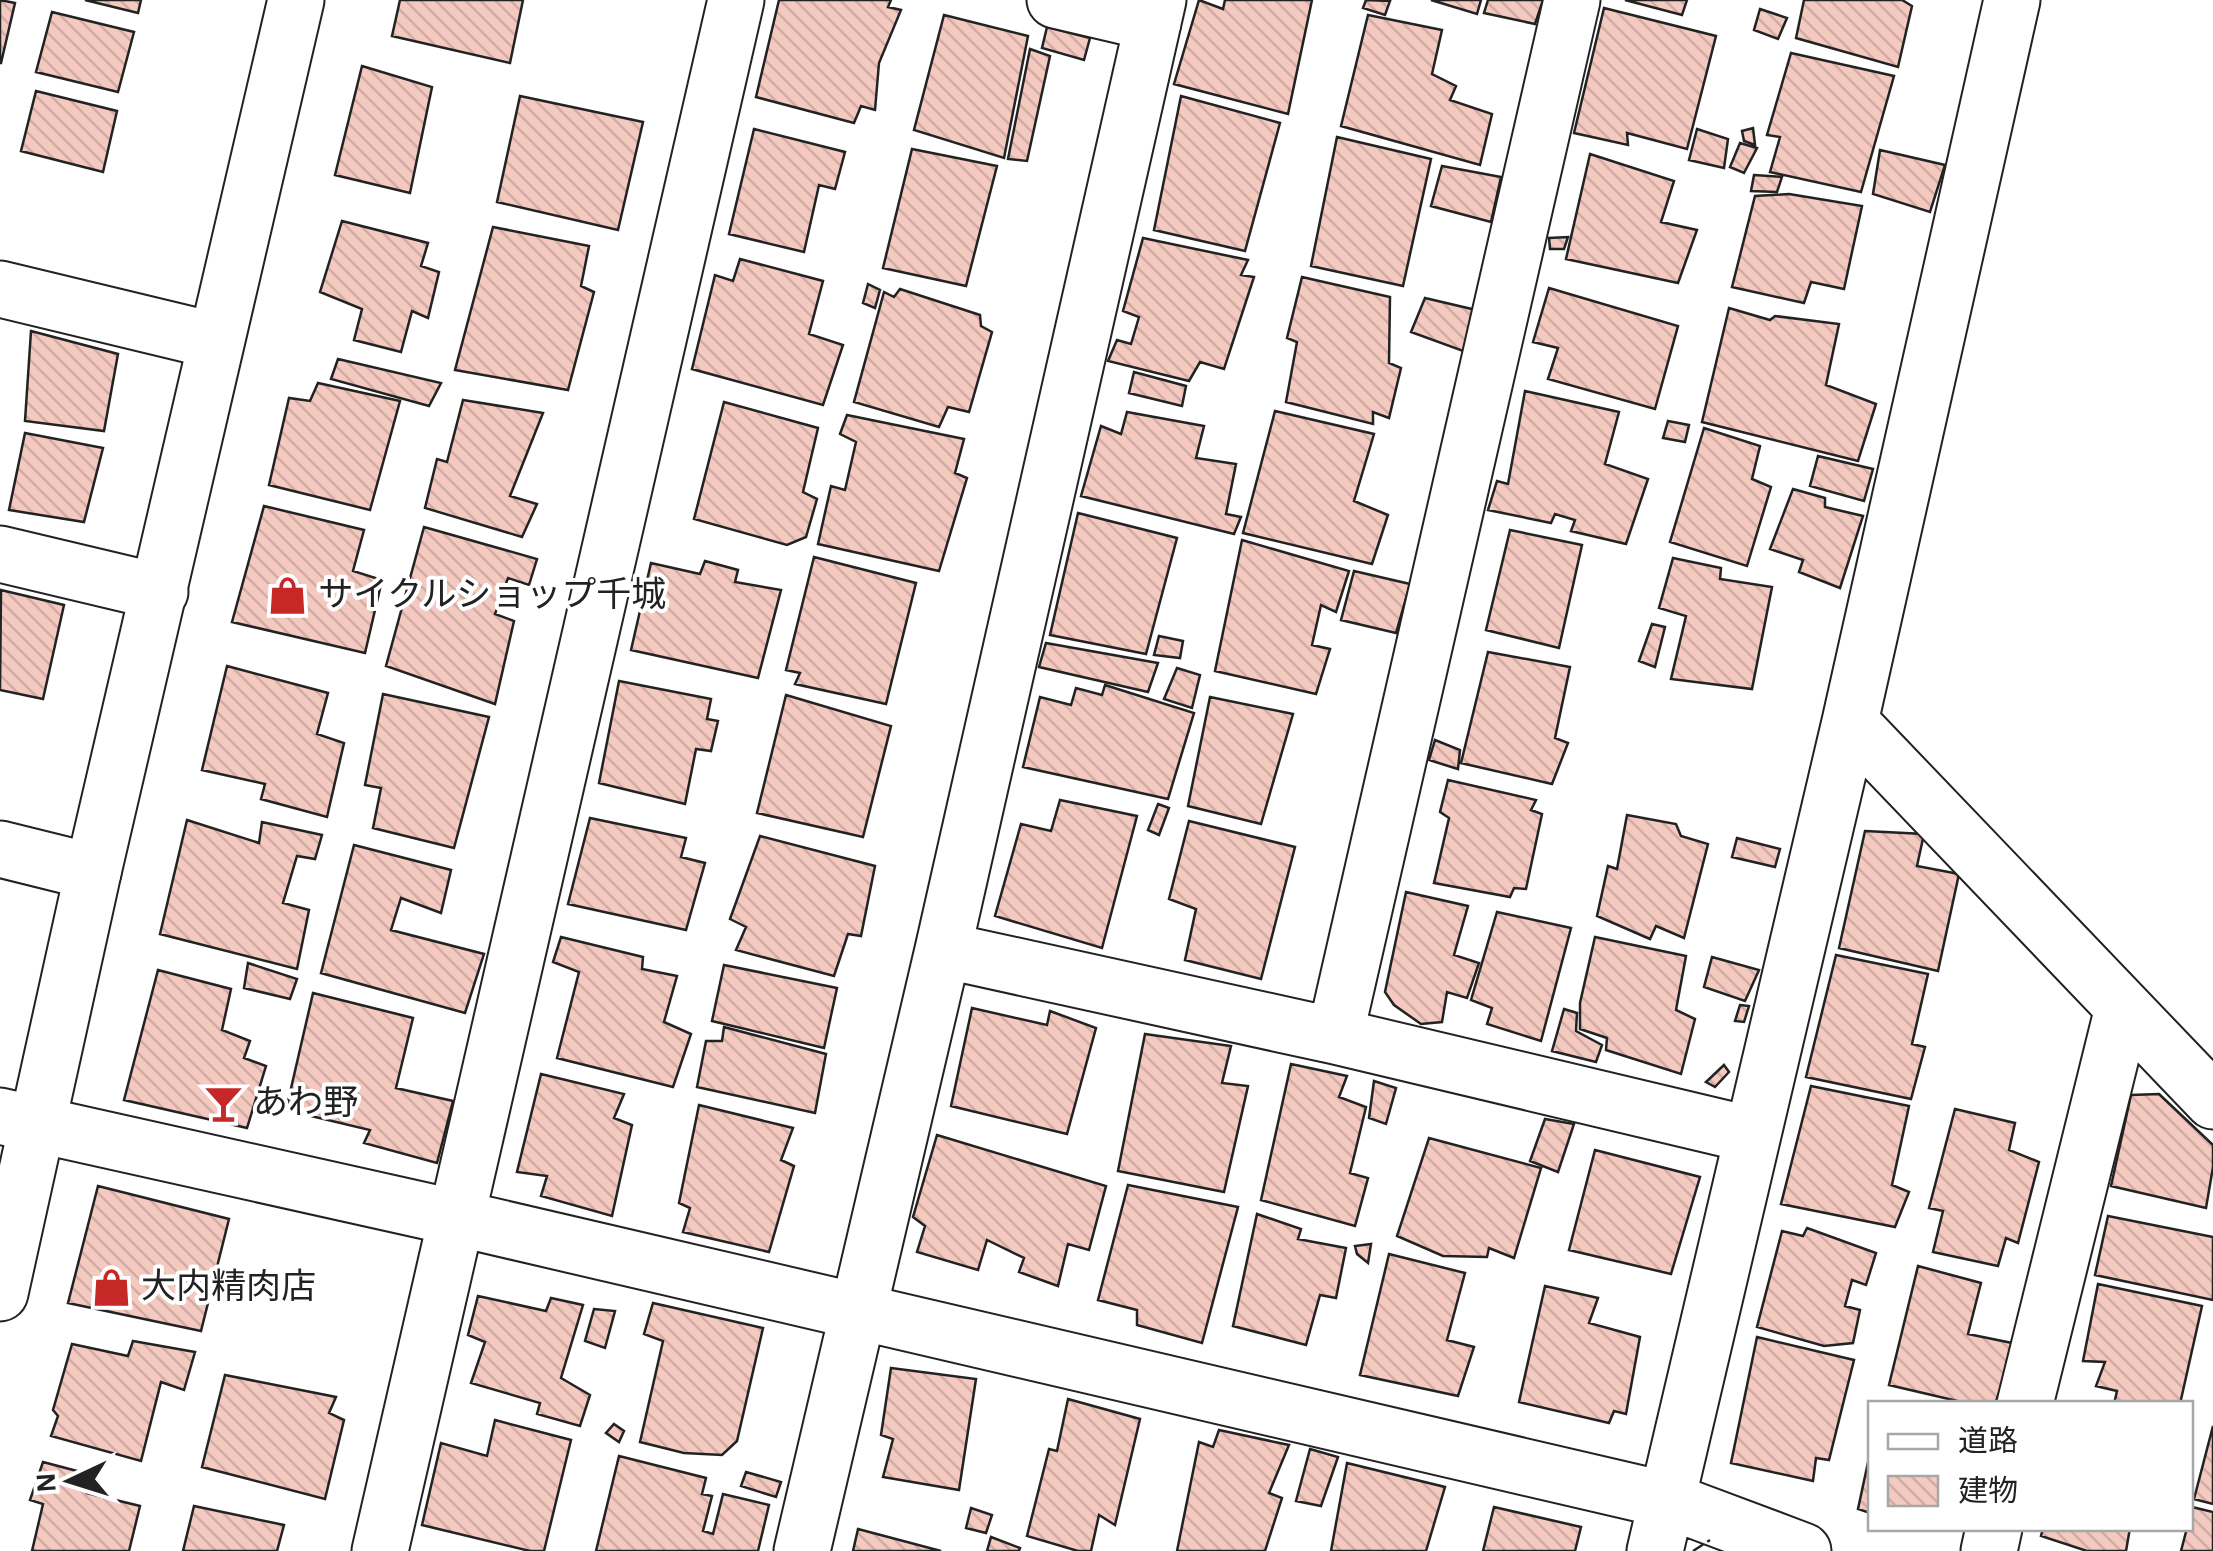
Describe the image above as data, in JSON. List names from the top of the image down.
{
  "places": {
    "shop": ["サイクルショップ千城", "大内精肉店"],
    "bar": ["あわ野"]
  },
  "legend": ["道路", "建物"],
  "north": "left"
}
